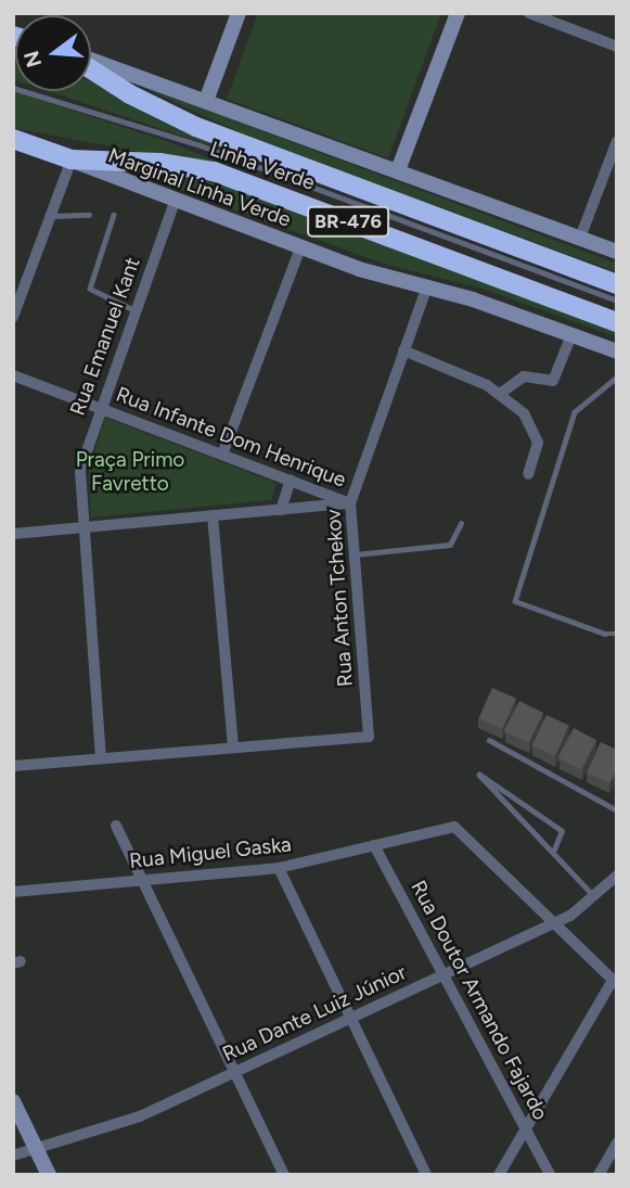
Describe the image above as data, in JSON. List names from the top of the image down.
{
  "streets": {
    "highway": ["Linha Verde", "BR-476"],
    "main road": ["Marginal Linha Verde"],
    "street": [
      "Rua Emanuel Kant",
      "Rua Infante Dom Henrique",
      "Rua Anton Tchekov",
      "Rua Miguel Gaska",
      "Rua Doutor Armando Fajardo",
      "Rua Dante Luiz Júnior"
    ]
  },
  "crossings": [
    ["Linha Verde", "Marginal Linha Verde"],
    ["Marginal Linha Verde", "Rua Emanuel Kant"],
    ["Marginal Linha Verde", "Rua Anton Tchekov"],
    ["Rua Emanuel Kant", "Rua Infante Dom Henrique"],
    ["Rua Infante Dom Henrique", "Rua Anton Tchekov"],
    ["Rua Miguel Gaska", "Rua Doutor Armando Fajardo"],
    ["Rua Miguel Gaska", "Rua Dante Luiz Júnior"],
    ["Rua Doutor Armando Fajardo", "Rua Dante Luiz Júnior"]
  ],
  "parks": ["Praça Primo Favretto"],
  "north": "left"
}
